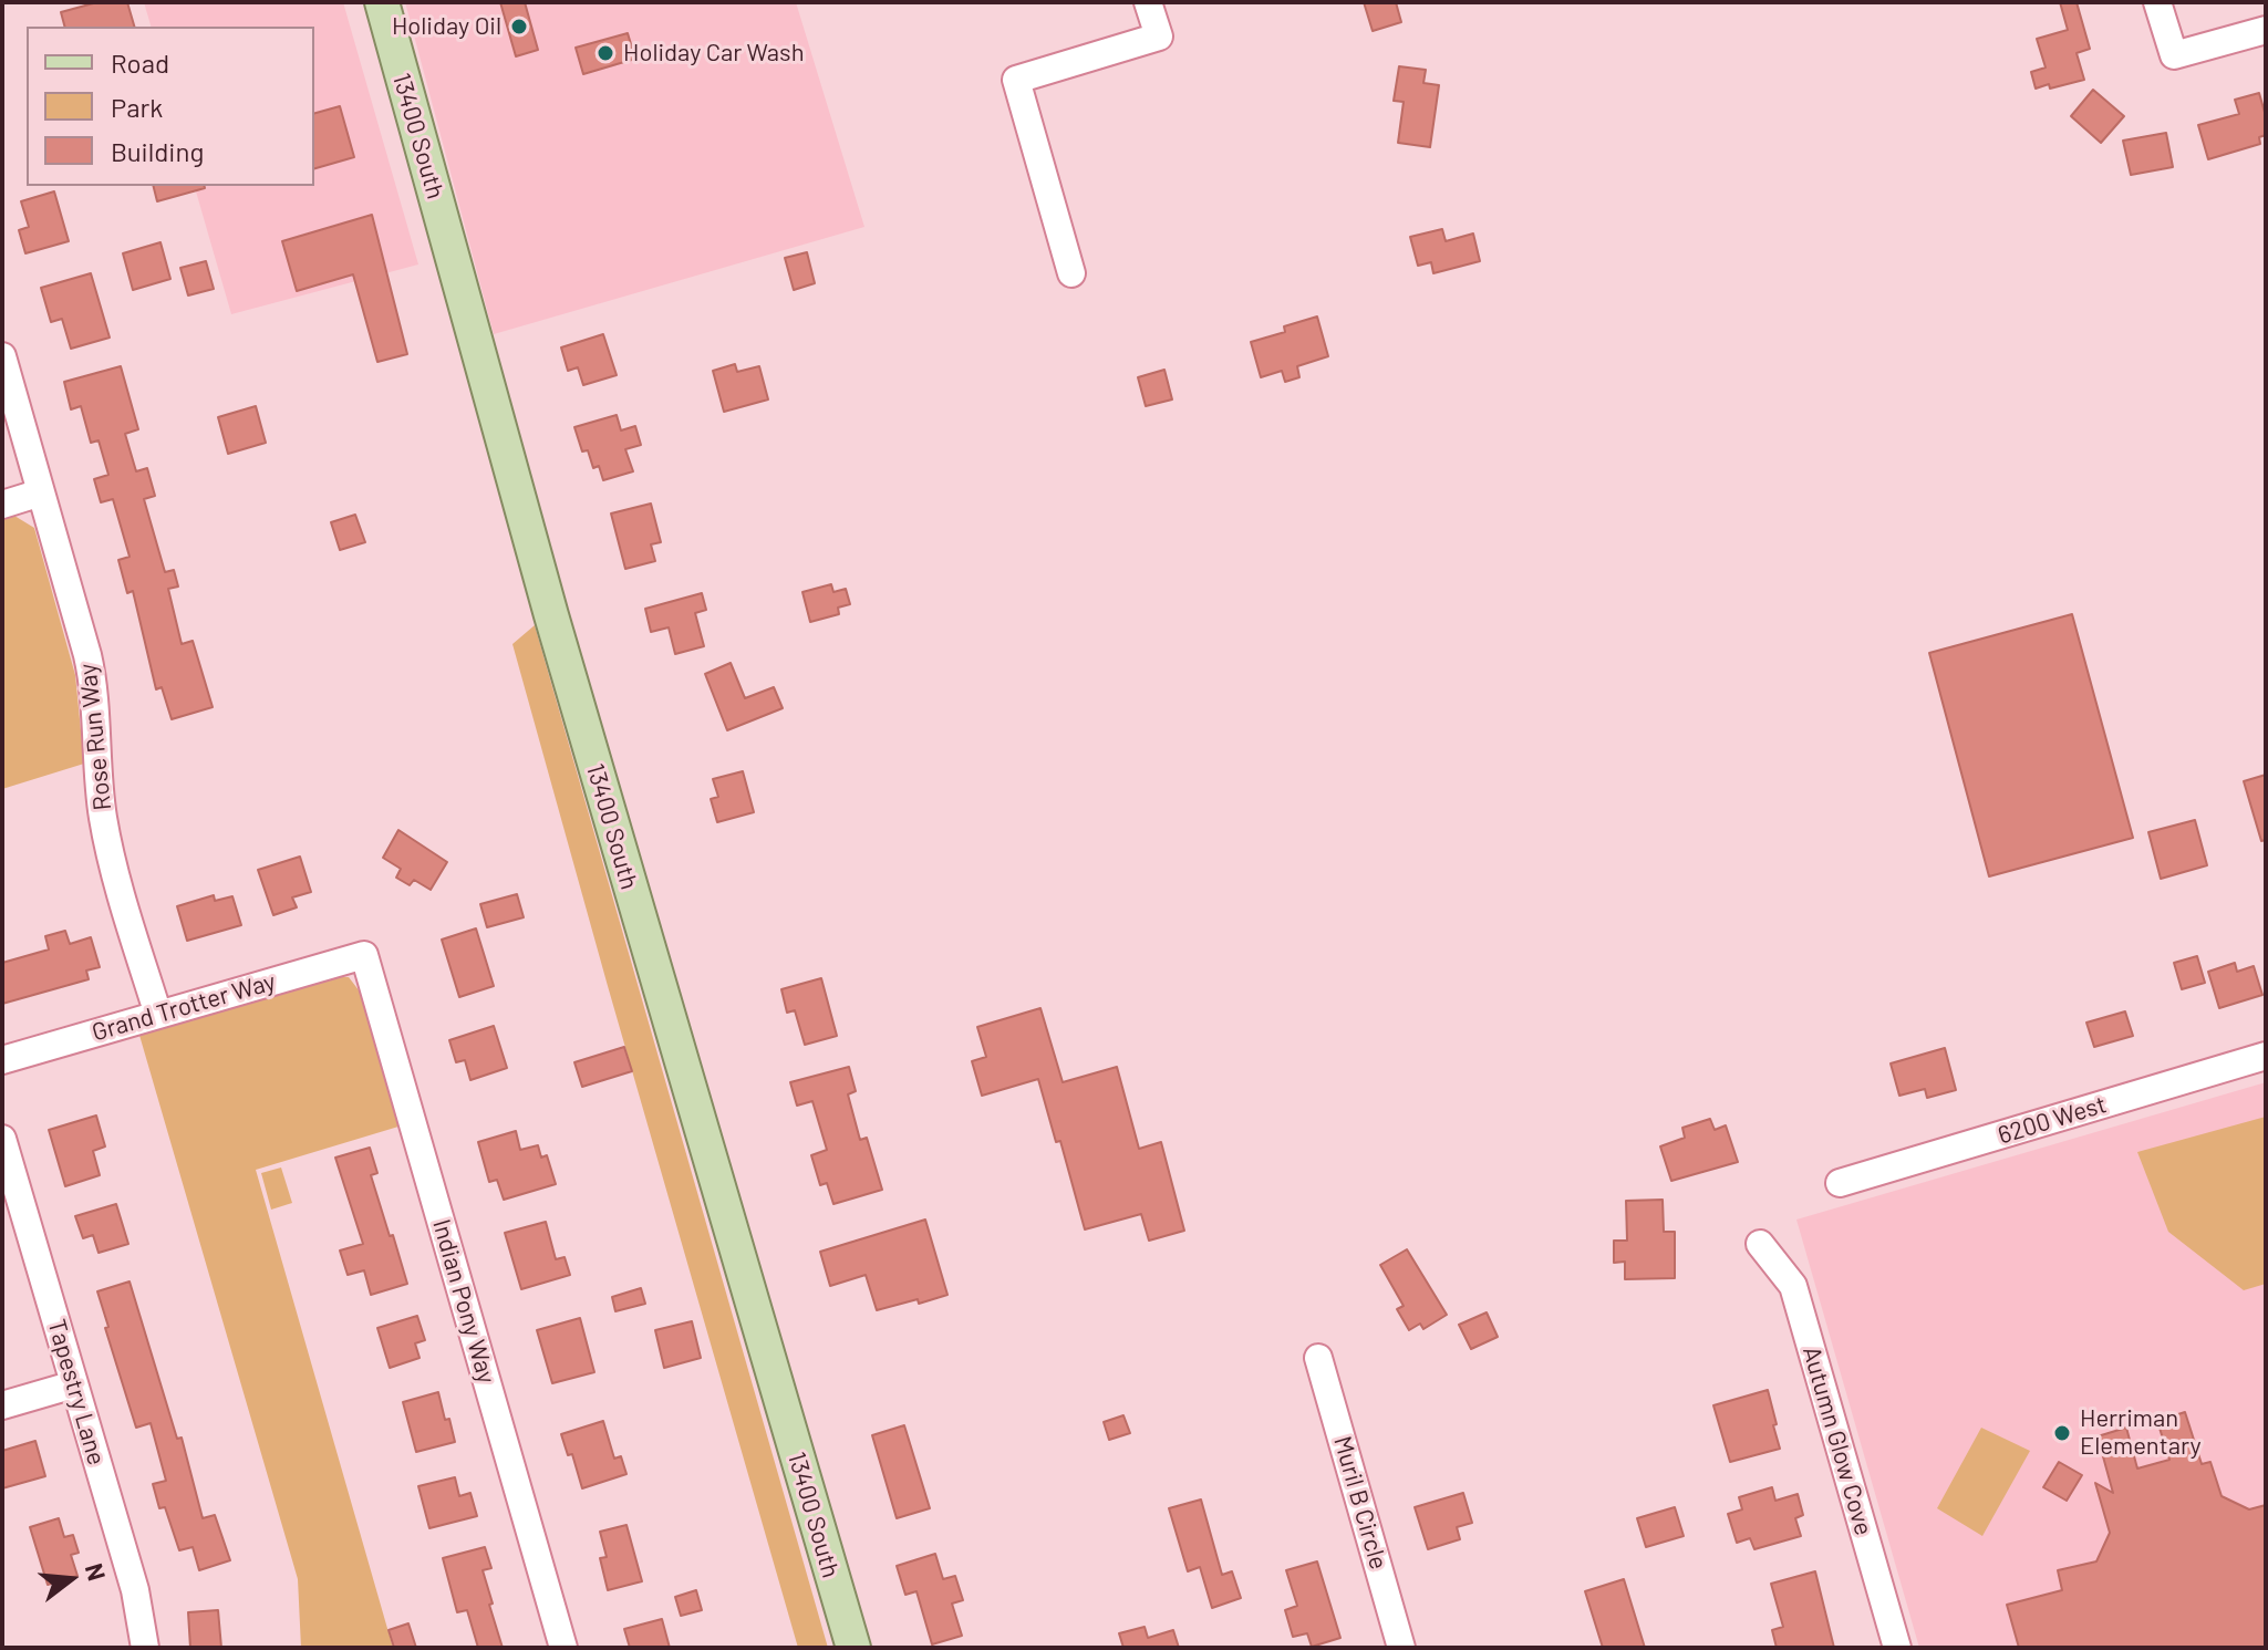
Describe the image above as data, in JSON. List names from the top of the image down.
{
  "streets": {
    "main road": ["13400 South"],
    "street": [
      "Rose Run Way",
      "Grand Trotter Way",
      "6200 West",
      "Indian Pony Way",
      "Tapestry Lane",
      "Autumn Glow Cove",
      "Muril B Circle"
    ]
  },
  "crossings": [
    ["Rose Run Way", "Grand Trotter Way"],
    ["Grand Trotter Way", "Indian Pony Way"]
  ],
  "places": ["Holiday Oil", "Holiday Car Wash", "Herriman Elementary"],
  "legend": ["Road", "Park", "Building"],
  "north": "right"
}
